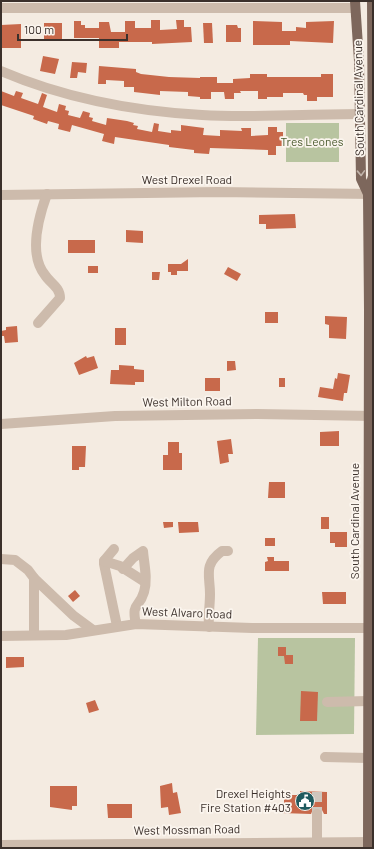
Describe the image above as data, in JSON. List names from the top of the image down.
{
  "streets": {
    "main road": ["South Cardinal Avenue"],
    "street": [
      "West Drexel Road",
      "West Milton Road",
      "West Alvaro Road",
      "West Mossman Road"
    ]
  },
  "crossings": [
    ["South Cardinal Avenue", "West Drexel Road"],
    ["South Cardinal Avenue", "West Milton Road"],
    ["South Cardinal Avenue", "West Alvaro Road"],
    ["South Cardinal Avenue", "West Mossman Road"]
  ],
  "parks": ["Tres Leones"],
  "places": {
    "public building": ["Drexel Heights Fire Station #403"]
  },
  "scale_bar": "100 m"
}
